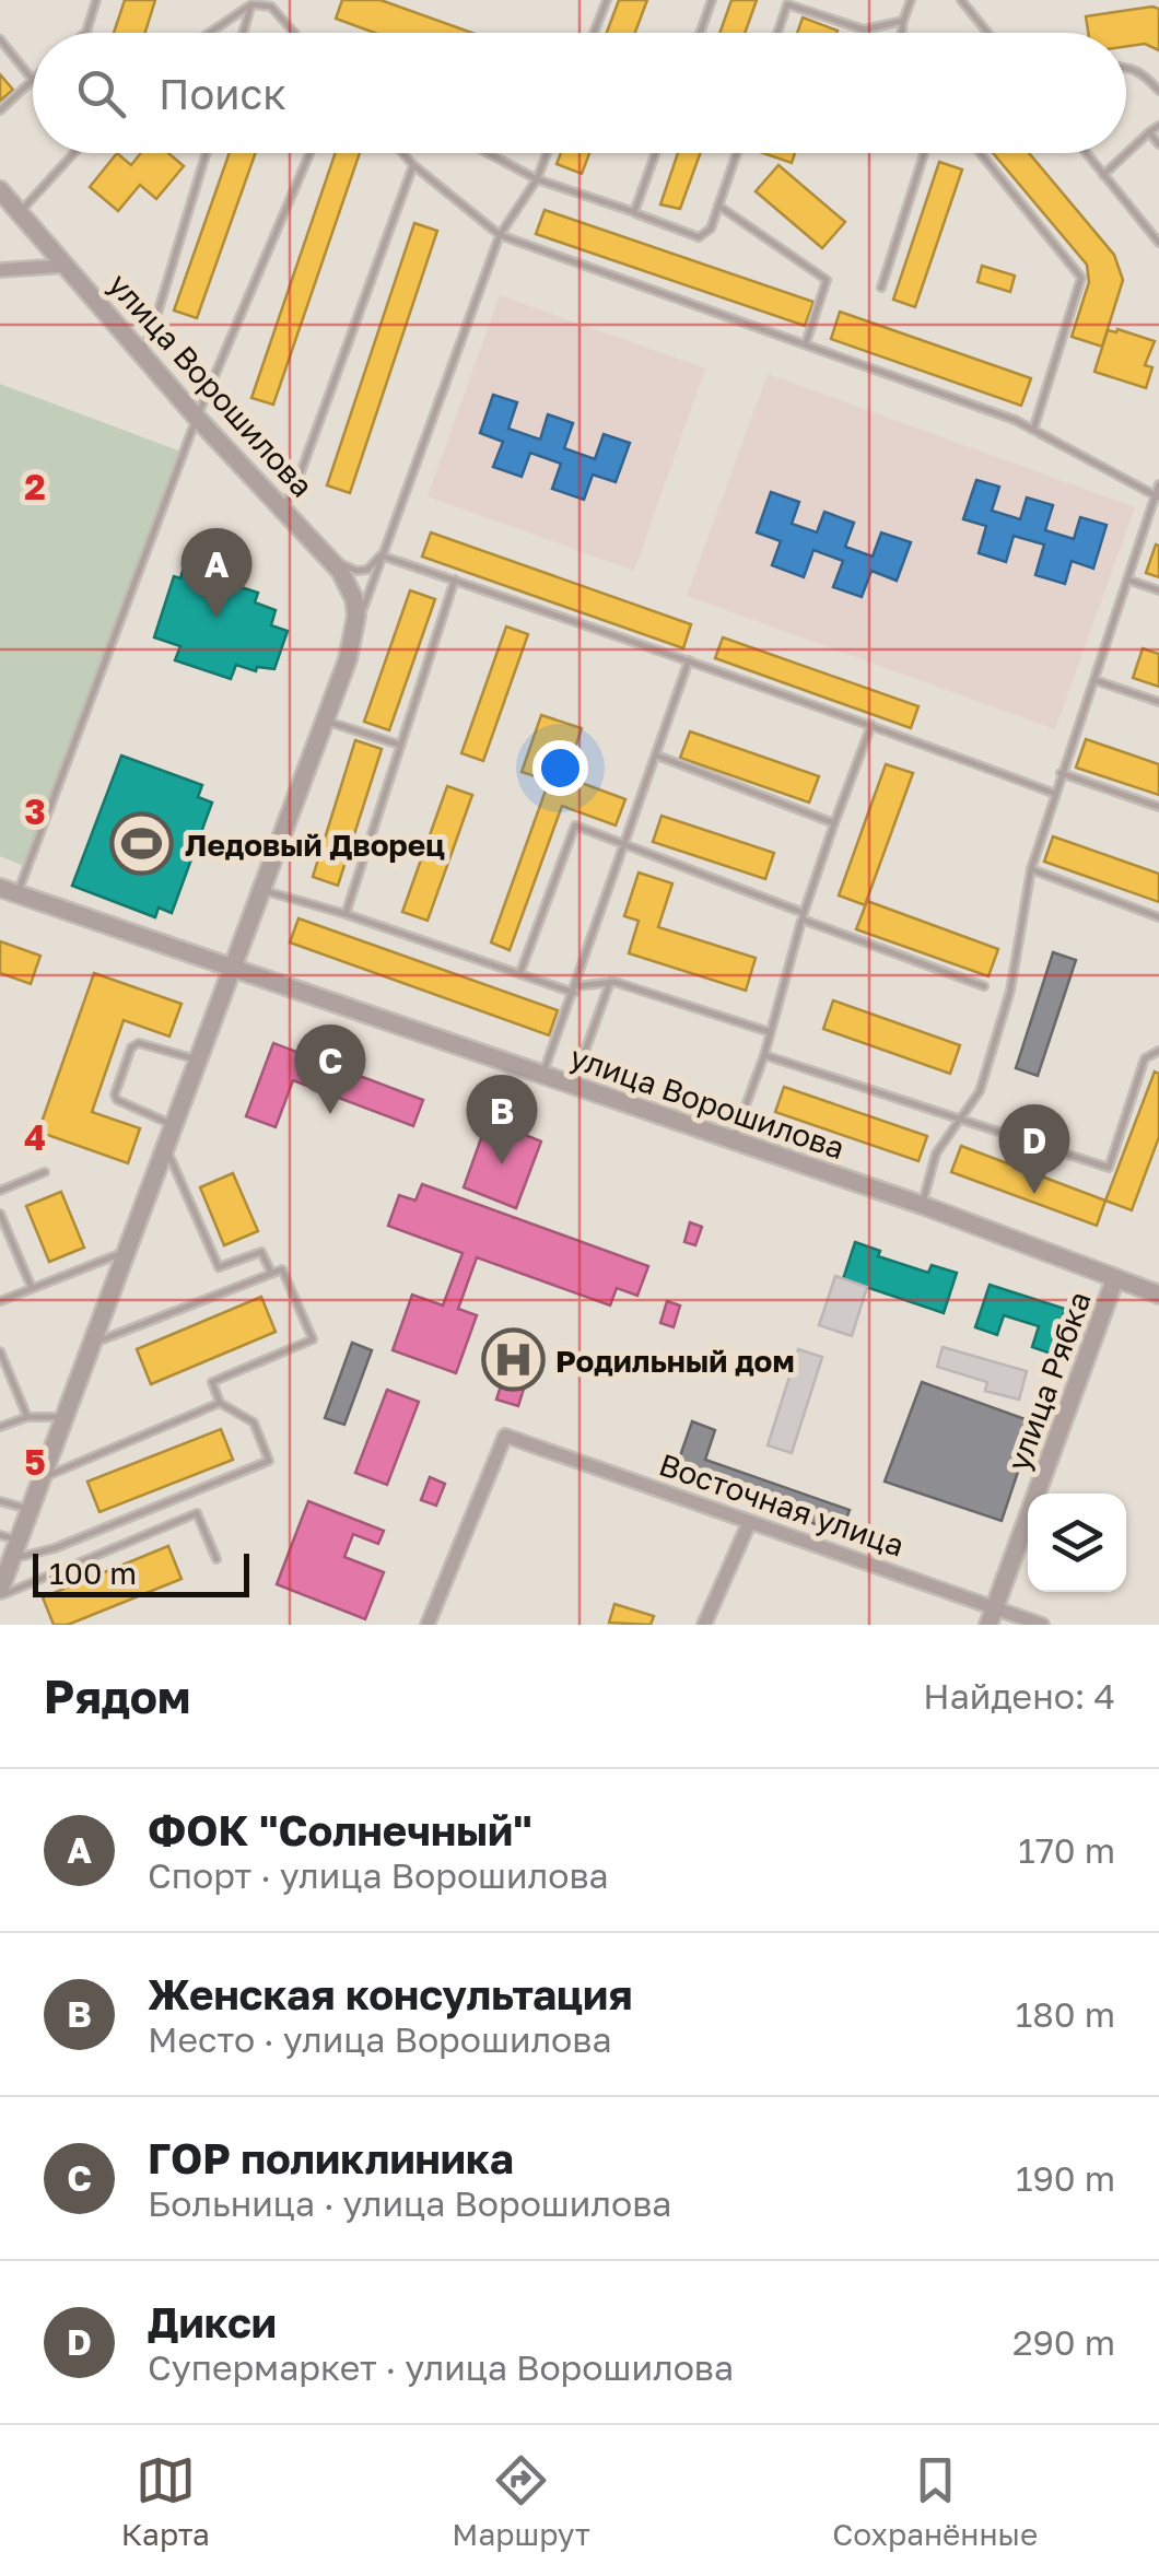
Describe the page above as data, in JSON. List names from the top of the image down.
{
  "streets": {
    "main road": ["улица Ворошилова", "улица Рябка"],
    "street": ["Восточная улица"]
  },
  "crossings": [
    ["улица Ворошилова", "улица Рябка"],
    ["улица Рябка", "Восточная улица"]
  ],
  "places": {
    "sports": ["Ледовый Дворец"],
    "hospital": ["Родильный дом"]
  },
  "scale_bar": "100 m",
  "page": {
    "search": "Поиск",
    "pins": [
      "A",
      "C",
      "B",
      "D"
    ],
    "scale": "100 m",
    "heading": ["Рядом", "Найдено: 4"],
    "list": [
      {
        "mark": "A",
        "name": "ФОК \"Солнечный\"",
        "note": "Спорт · улица Ворошилова",
        "value": "170 m"
      },
      {
        "mark": "B",
        "name": "Женская консультация",
        "note": "Место · улица Ворошилова",
        "value": "180 m"
      },
      {
        "mark": "C",
        "name": "ГОР поликлиника",
        "note": "Больница · улица Ворошилова",
        "value": "190 m"
      },
      {
        "mark": "D",
        "name": "Дикси",
        "note": "Супермаркет · улица Ворошилова",
        "value": "290 m"
      }
    ],
    "nav": ["Карта", "Маршрут", "Сохранённые"]
  },
  "grid": {
    "rows": [
      "2",
      "3",
      "4",
      "5"
    ]
  }
}
